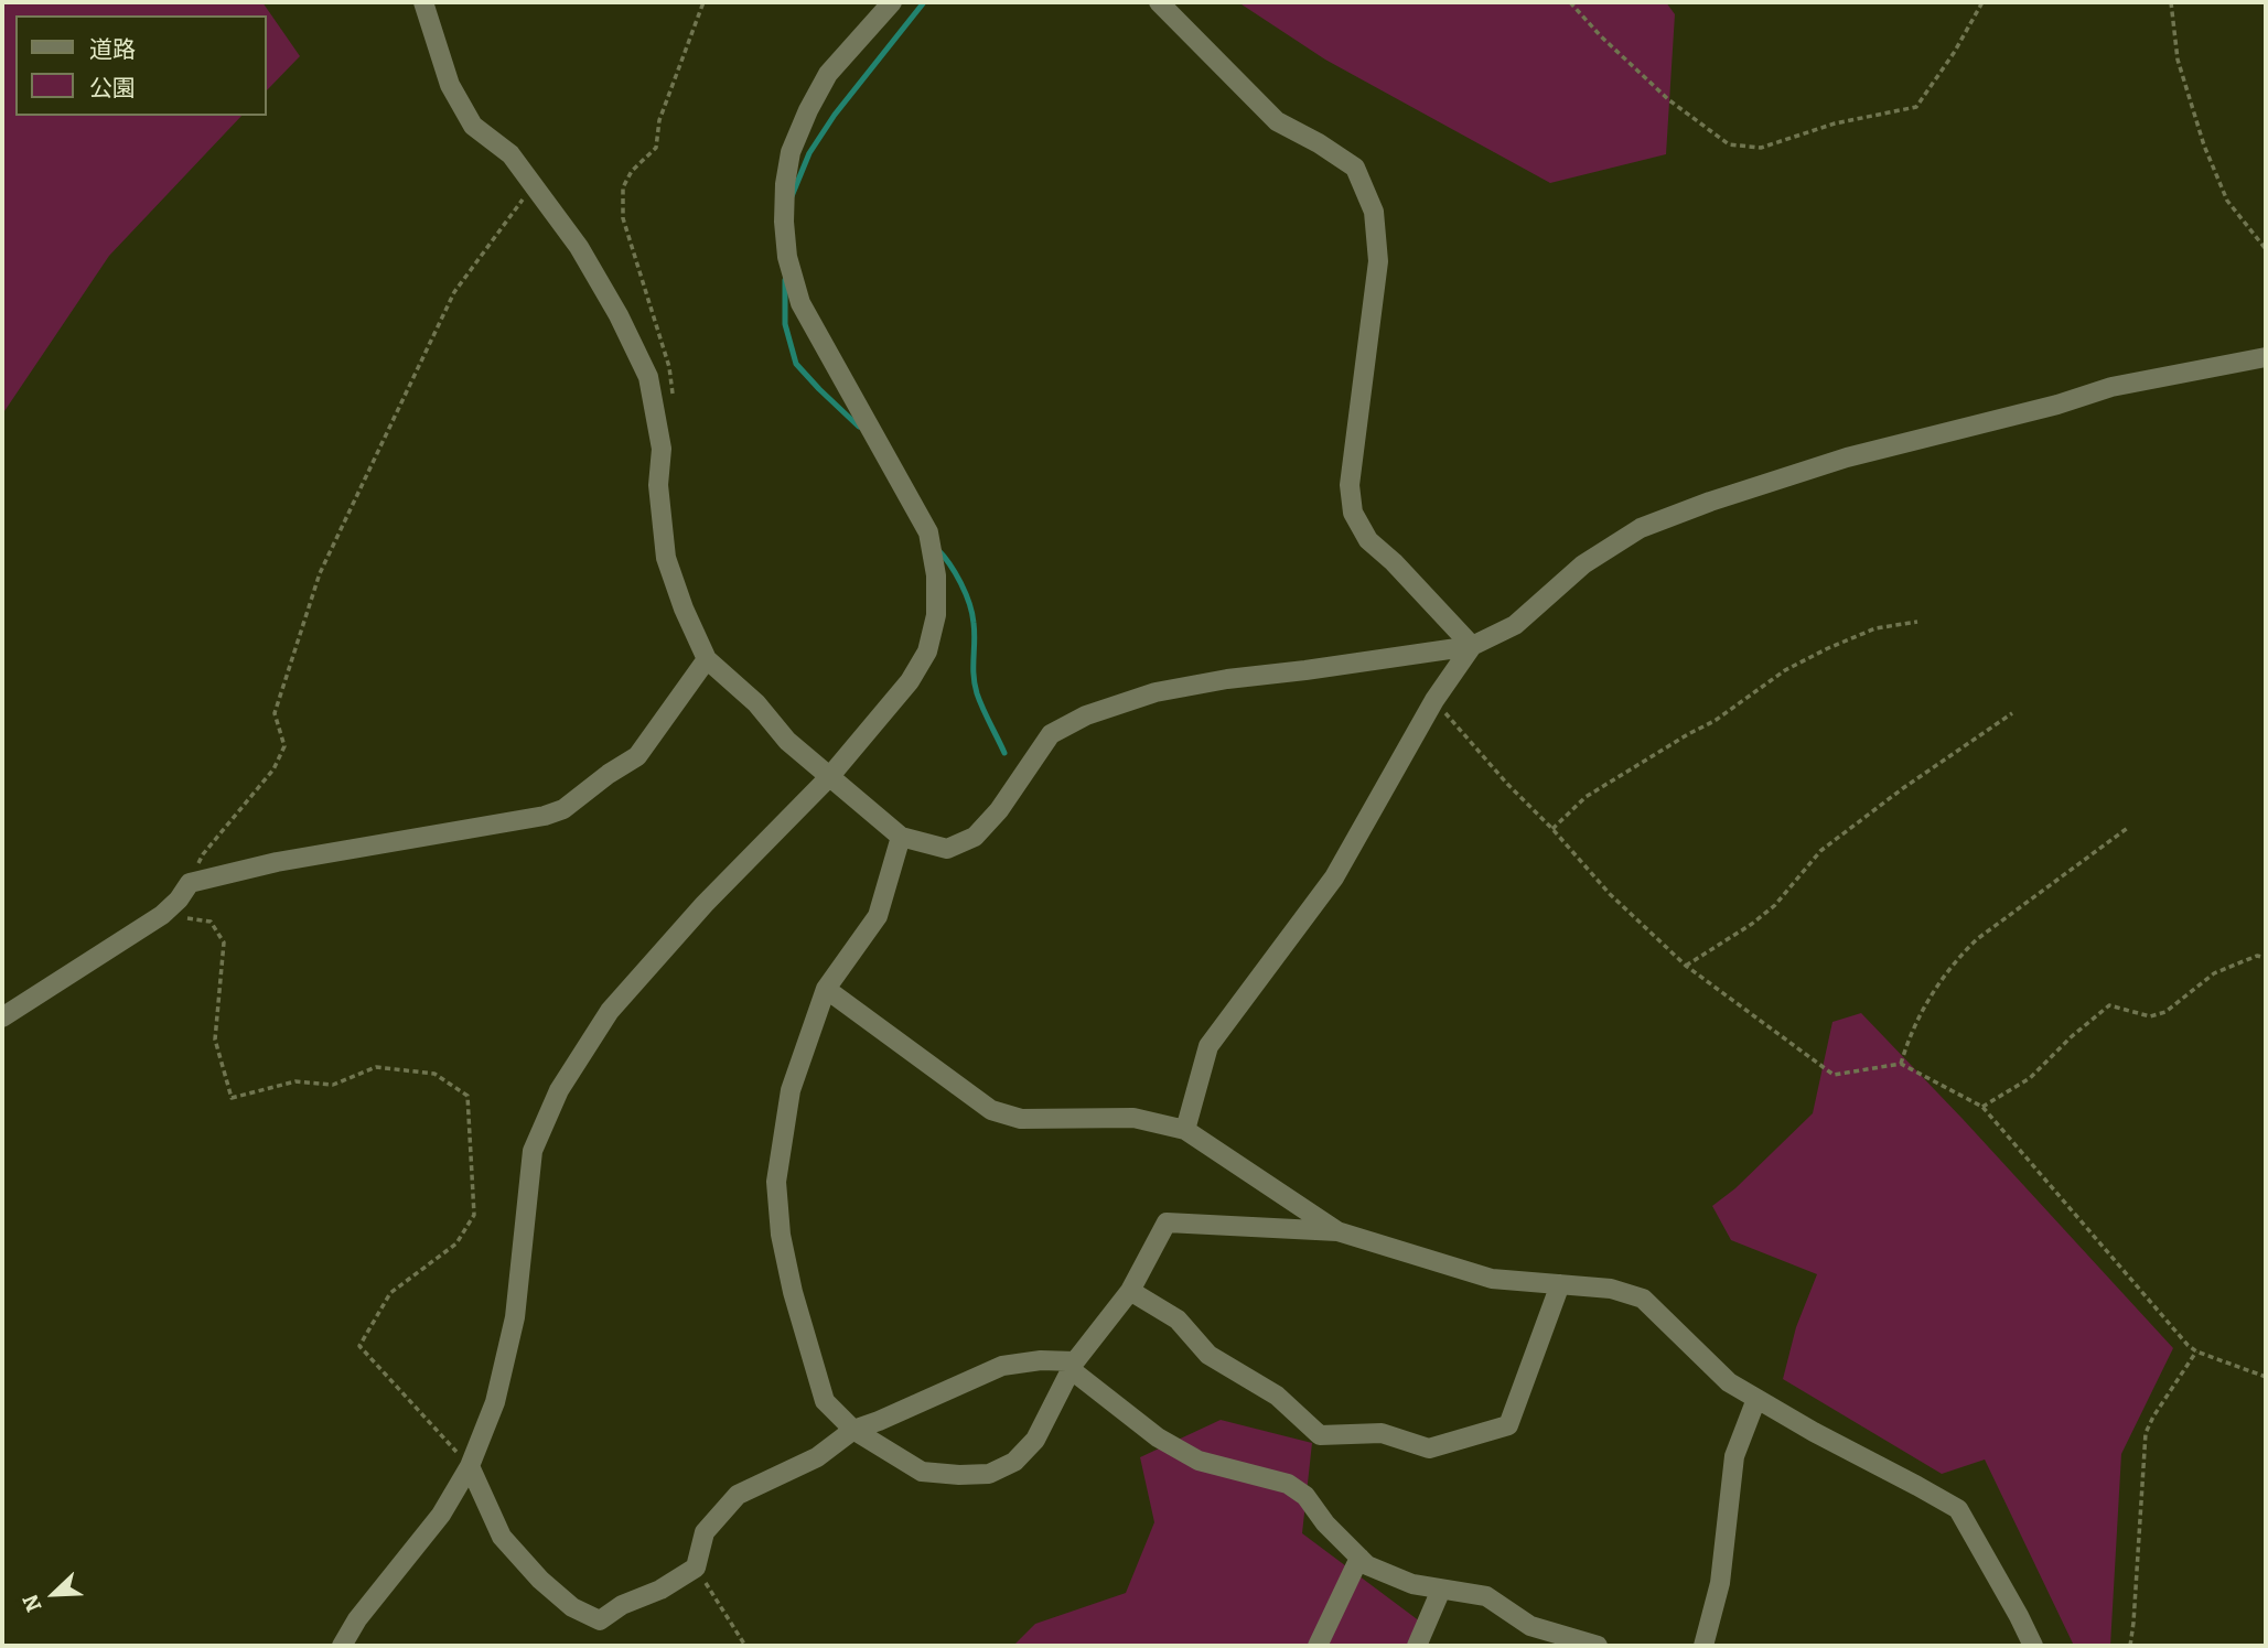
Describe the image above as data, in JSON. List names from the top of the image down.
{
  "legend": ["道路", "公園"],
  "north": "bottom left"
}
